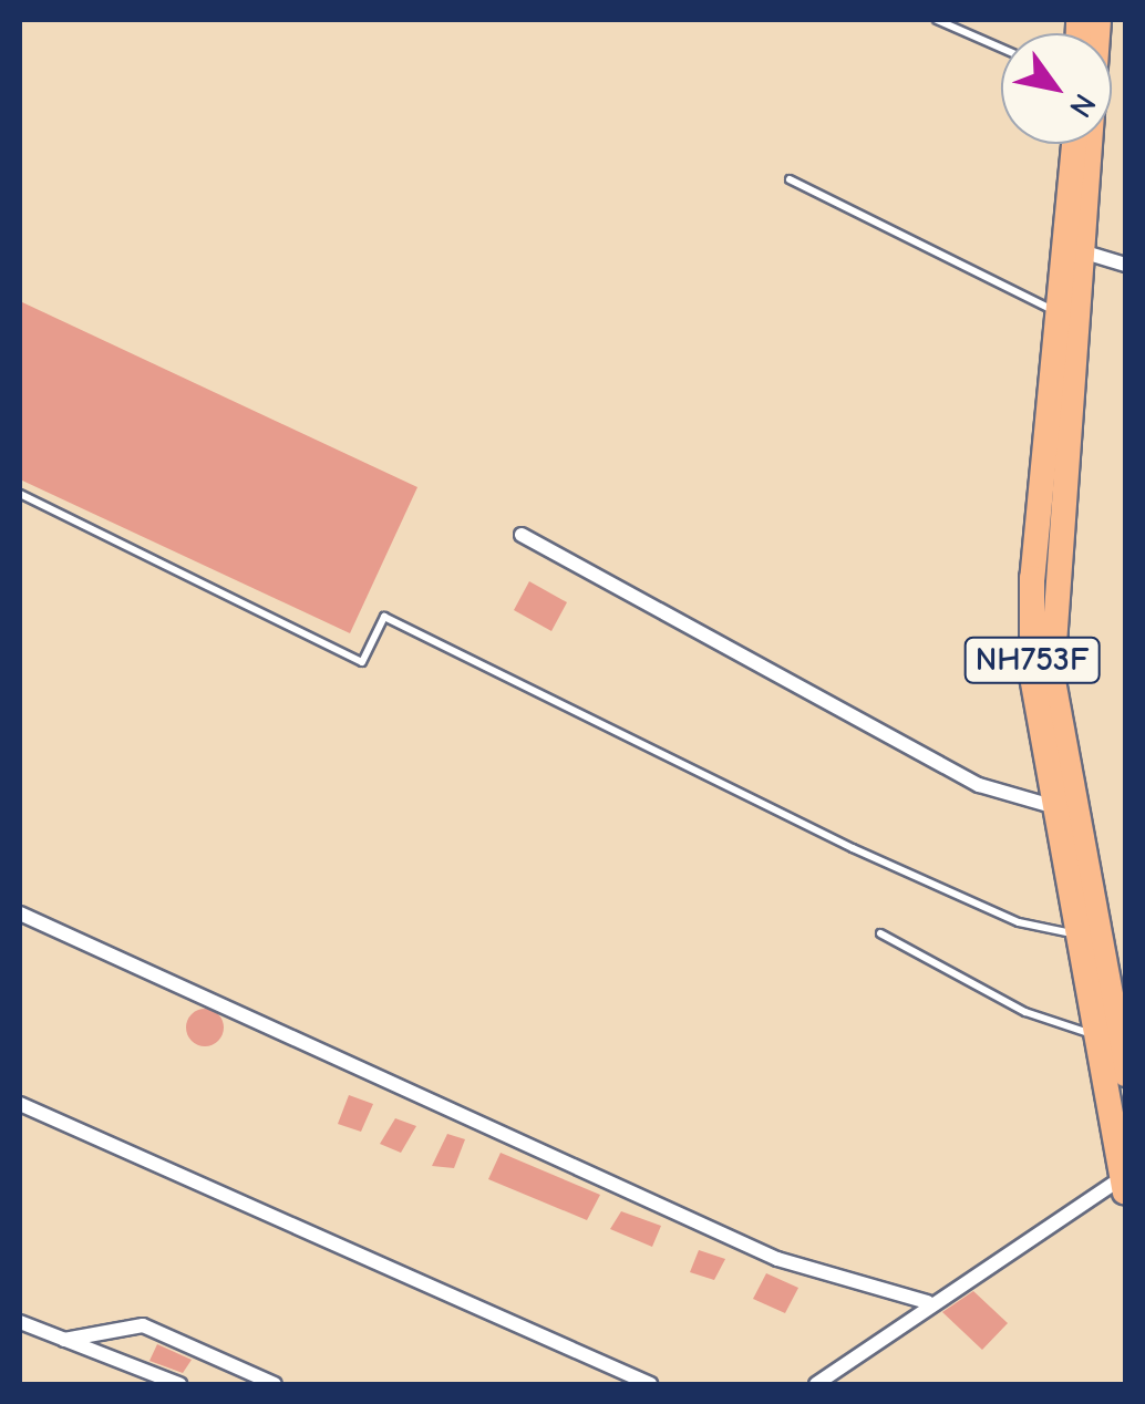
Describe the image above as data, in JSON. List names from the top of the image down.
{
  "streets": {
    "highway": ["NH753F"]
  },
  "north": "bottom right"
}
